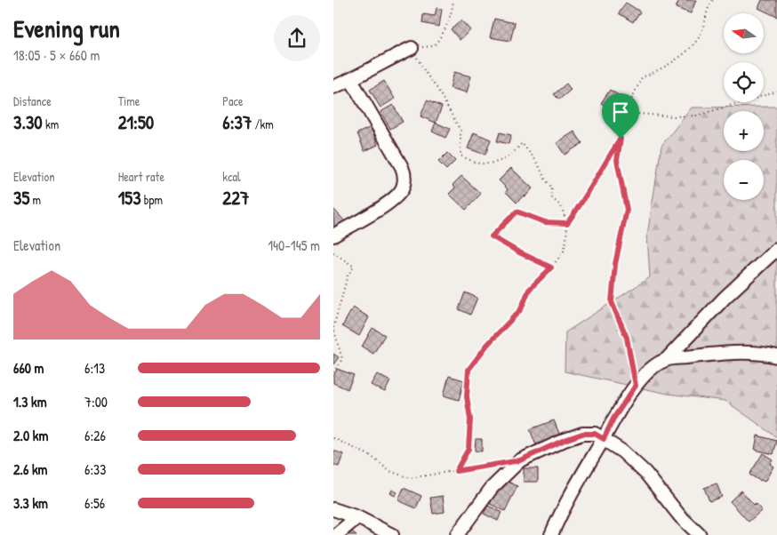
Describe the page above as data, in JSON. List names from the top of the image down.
{
  "north": "left",
  "page": {
    "heading": ["Evening run", "18:05 · 5 × 660 m"],
    "map_buttons": ["+", "−"],
    "stats": [
      ["Distance", "3.30 km"],
      ["Time", "21:50"],
      ["Pace", "6:37 /km"],
      ["Elevation", "35 m"],
      ["Heart rate", "153 bpm"],
      ["kcal", "227"]
    ],
    "chart": ["Elevation", "140–145 m"],
    "list": [
      {
        "name": "660 m",
        "note": "6:13"
      },
      {
        "name": "1.3 km",
        "note": "7:00"
      },
      {
        "name": "2.0 km",
        "note": "6:26"
      },
      {
        "name": "2.6 km",
        "note": "6:33"
      },
      {
        "name": "3.3 km",
        "note": "6:56"
      }
    ]
  }
}
